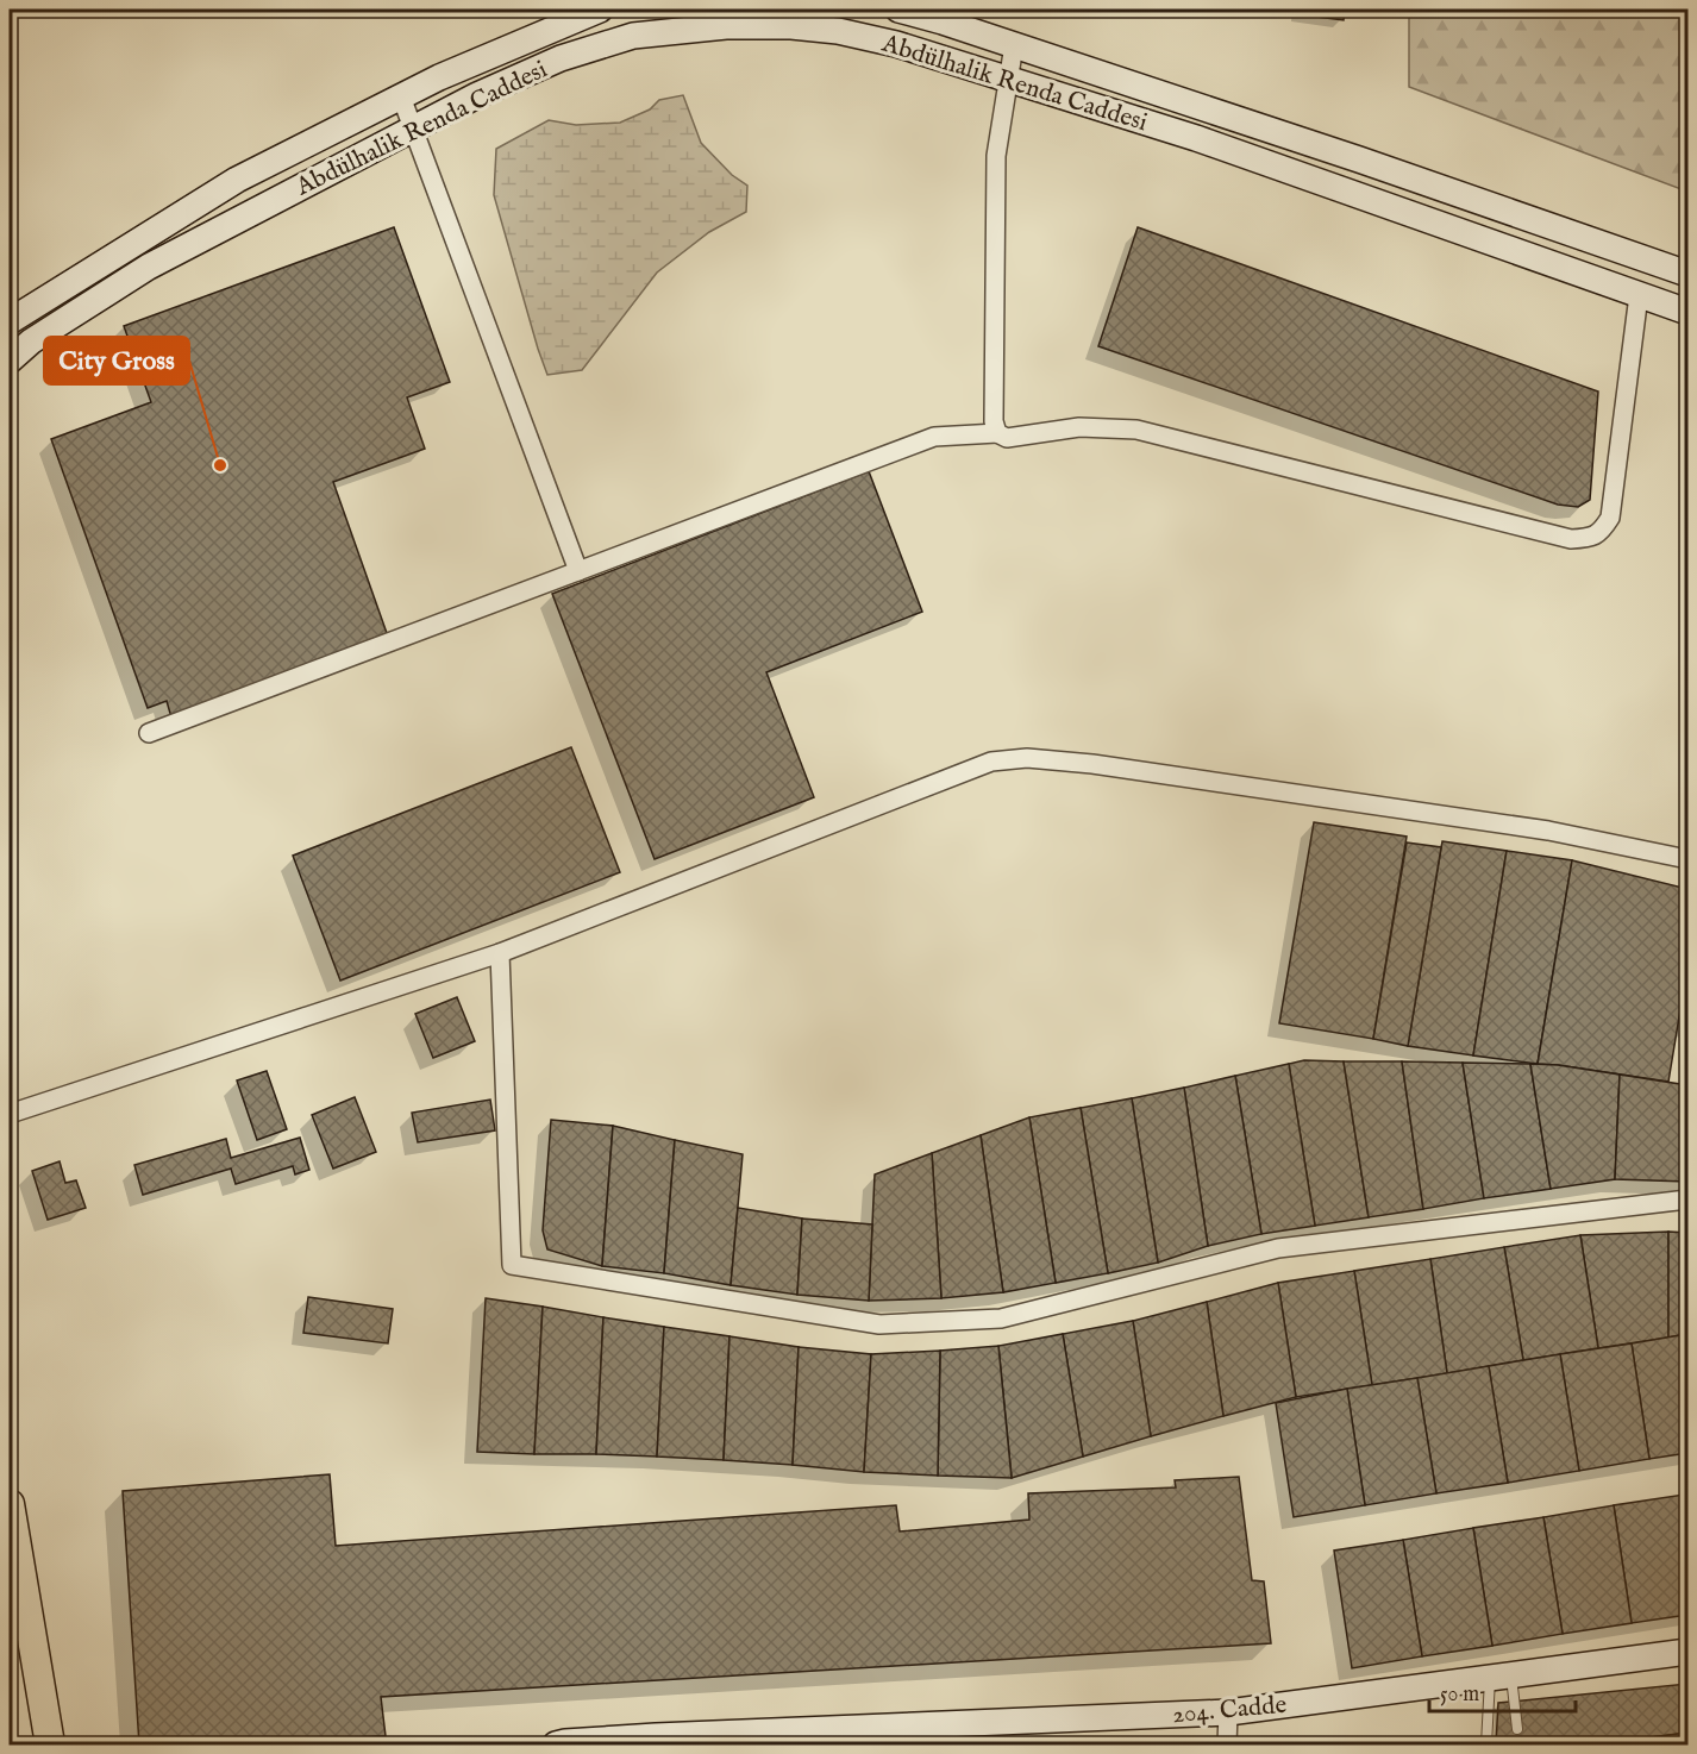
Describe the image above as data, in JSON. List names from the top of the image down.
{
  "streets": {
    "main road": ["Abdülhalik Renda Caddesi", "204. Cadde"]
  },
  "places": ["City Gross"],
  "scale_bar": "50 m"
}
